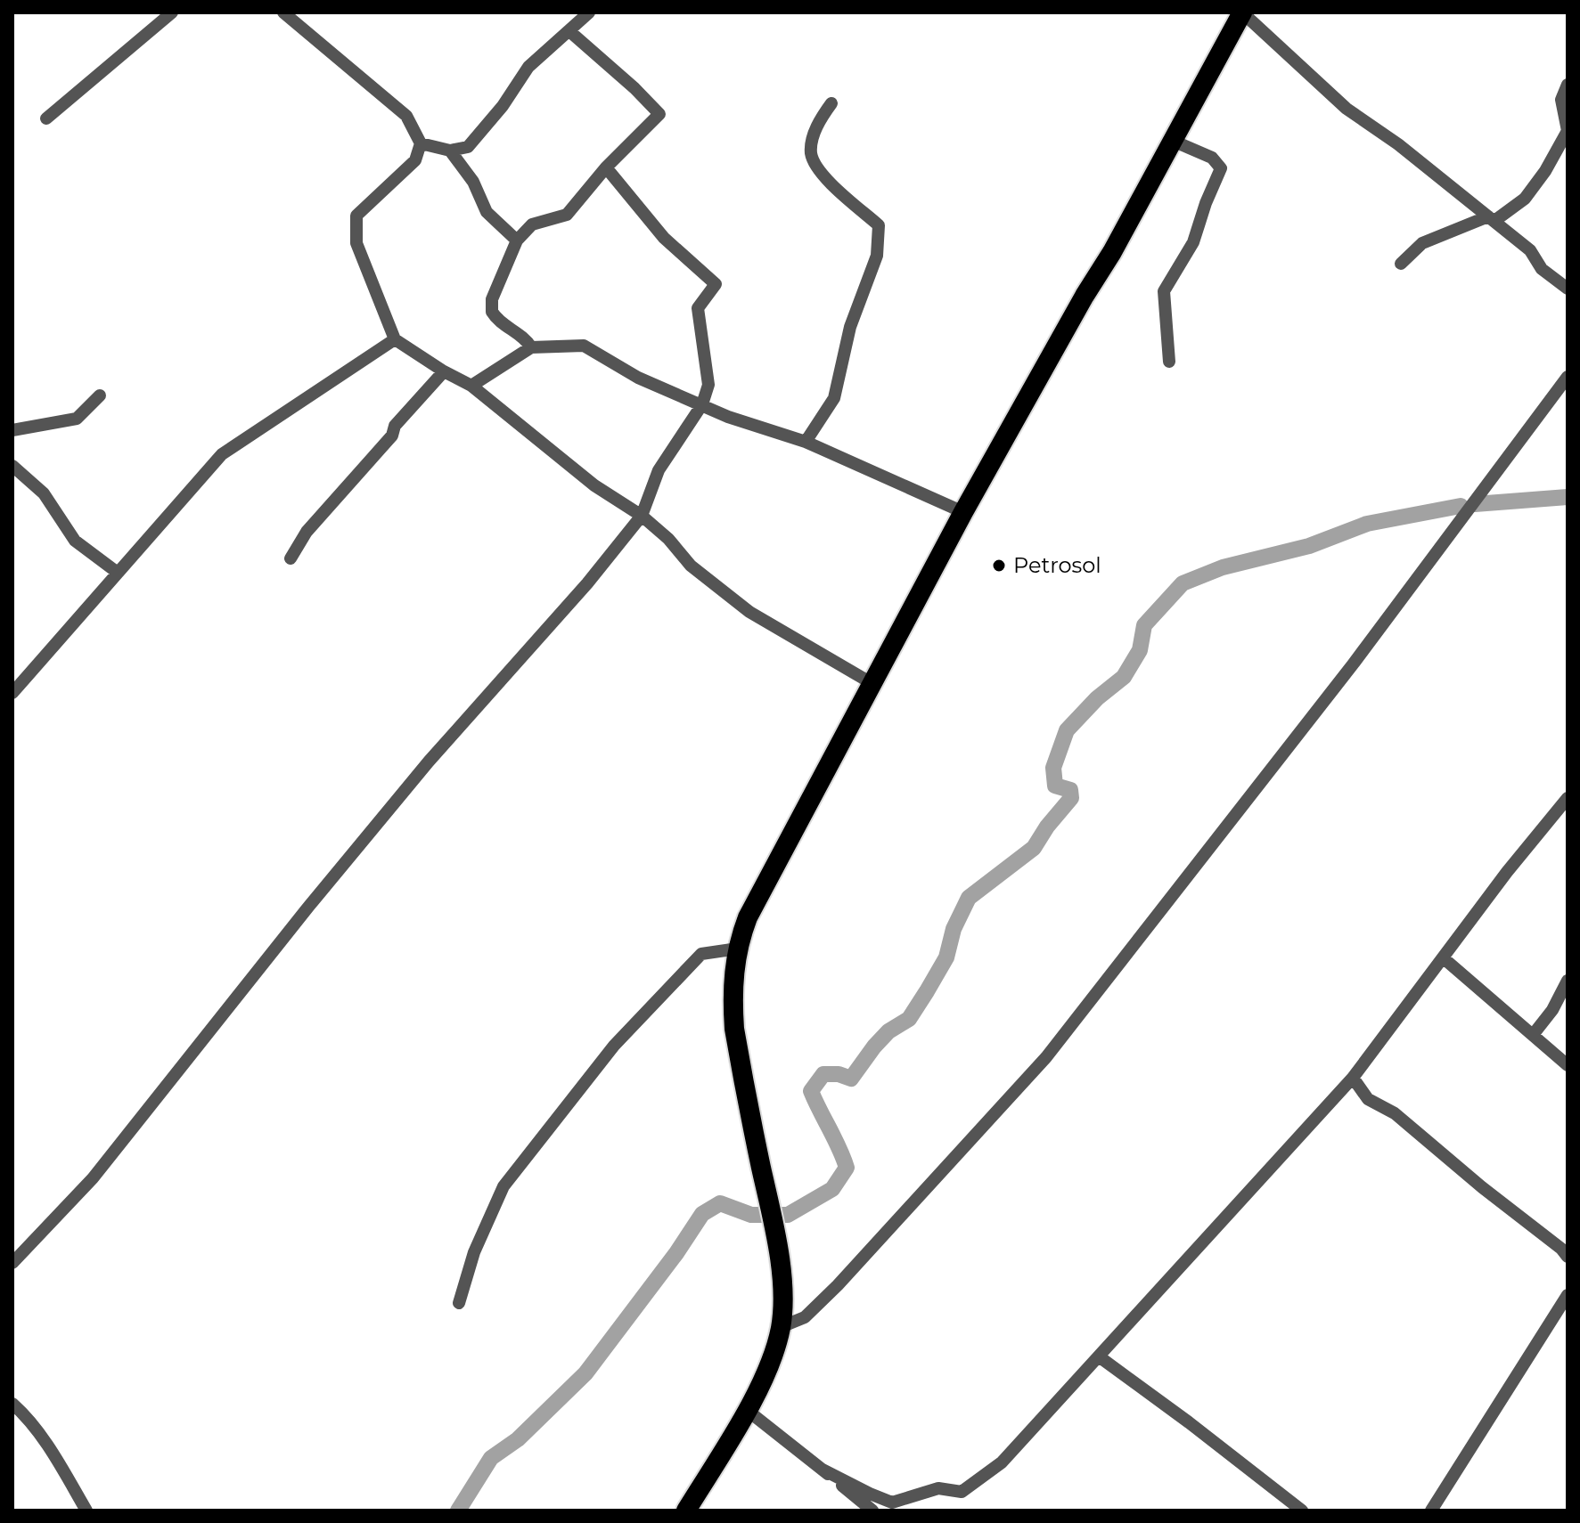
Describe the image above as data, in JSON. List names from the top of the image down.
{
  "places": ["Petrosol"]
}
